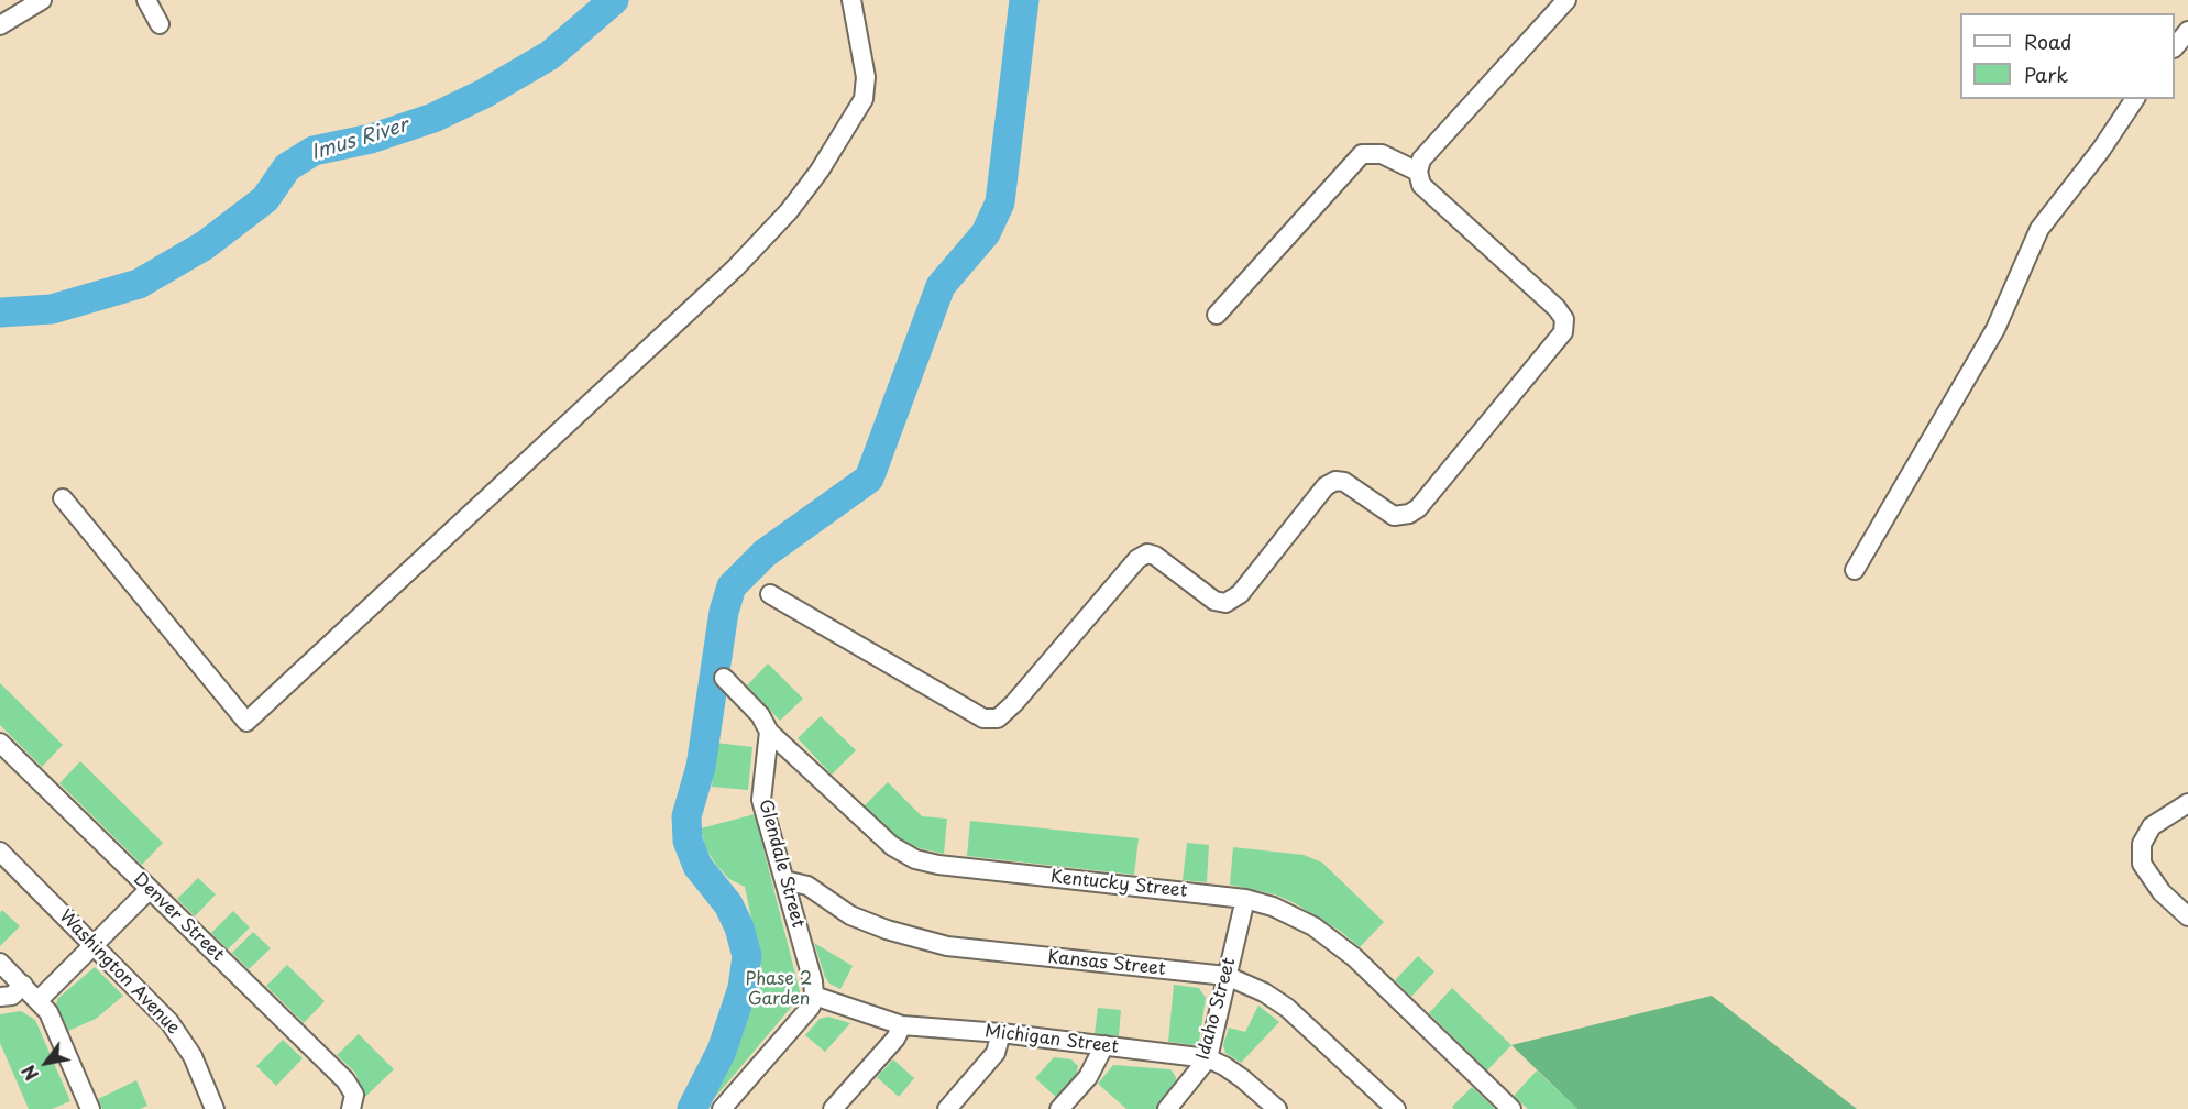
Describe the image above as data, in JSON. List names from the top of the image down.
{
  "streets": {
    "street": [
      "Glendale Street",
      "Kentucky Street",
      "Denver Street",
      "Kansas Street",
      "Washington Avenue",
      "Idaho Street",
      "Michigan Street"
    ]
  },
  "crossings": [
    ["Glendale Street", "Kentucky Street"],
    ["Glendale Street", "Kansas Street"],
    ["Glendale Street", "Michigan Street"],
    ["Kentucky Street", "Idaho Street"],
    ["Kansas Street", "Idaho Street"],
    ["Idaho Street", "Michigan Street"]
  ],
  "water": ["Imus River"],
  "parks": ["Phase 2 Garden"],
  "legend": ["Road", "Park"],
  "north": "bottom left"
}
